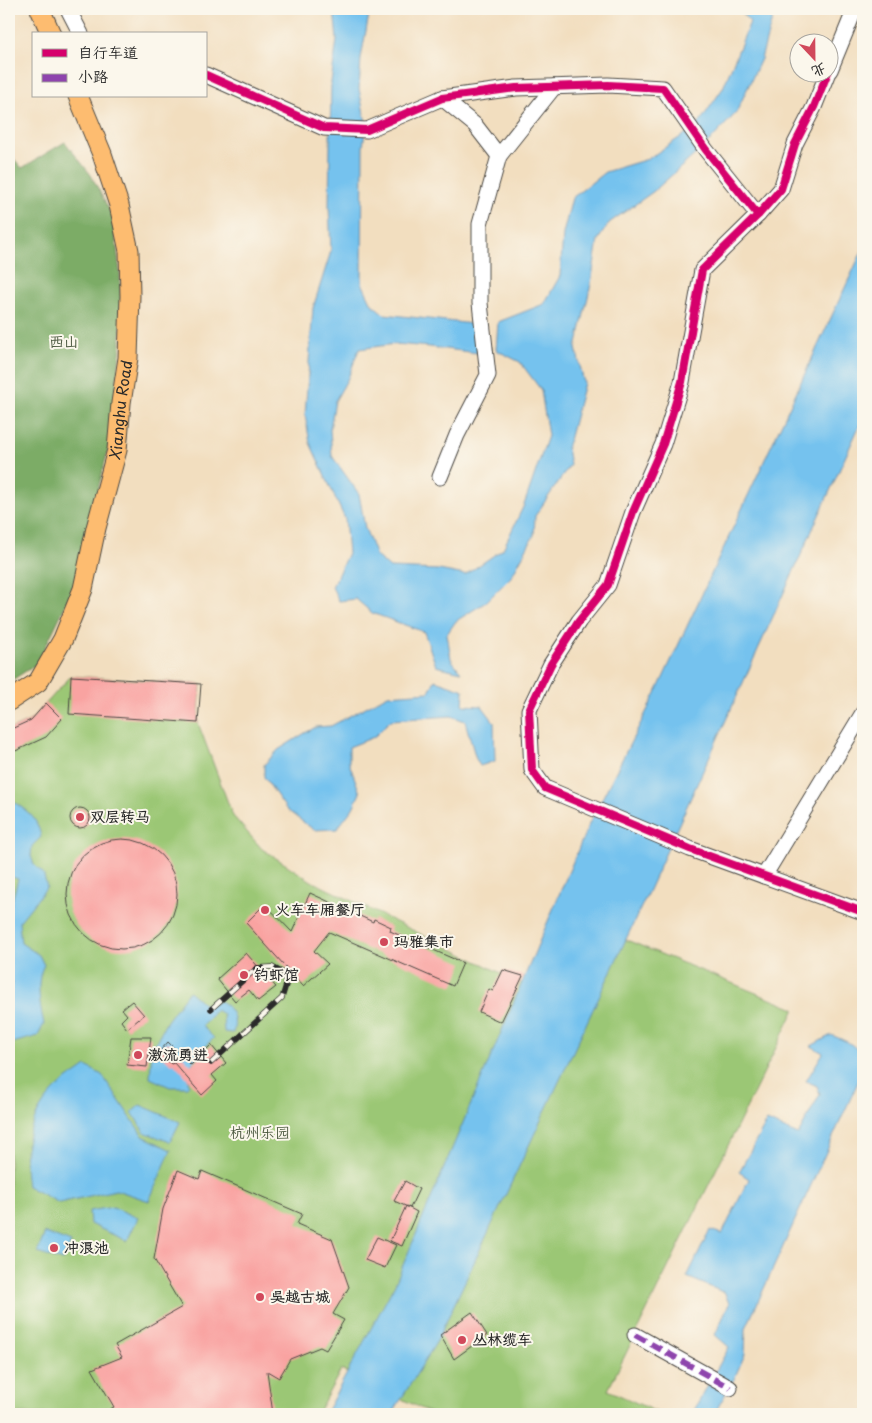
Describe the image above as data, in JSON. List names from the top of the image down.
{
  "streets": {
    "main road": ["Xianghu Road"]
  },
  "parks": ["西山", "杭州乐园"],
  "places": [
    "双层转马",
    "火车车厢餐厅",
    "玛雅集市",
    "钓虾馆",
    "激流勇进",
    "冲浪池",
    "吴越古城",
    "丛林缆车"
  ],
  "legend": ["自行车道", "小路"],
  "north": "bottom"
}
